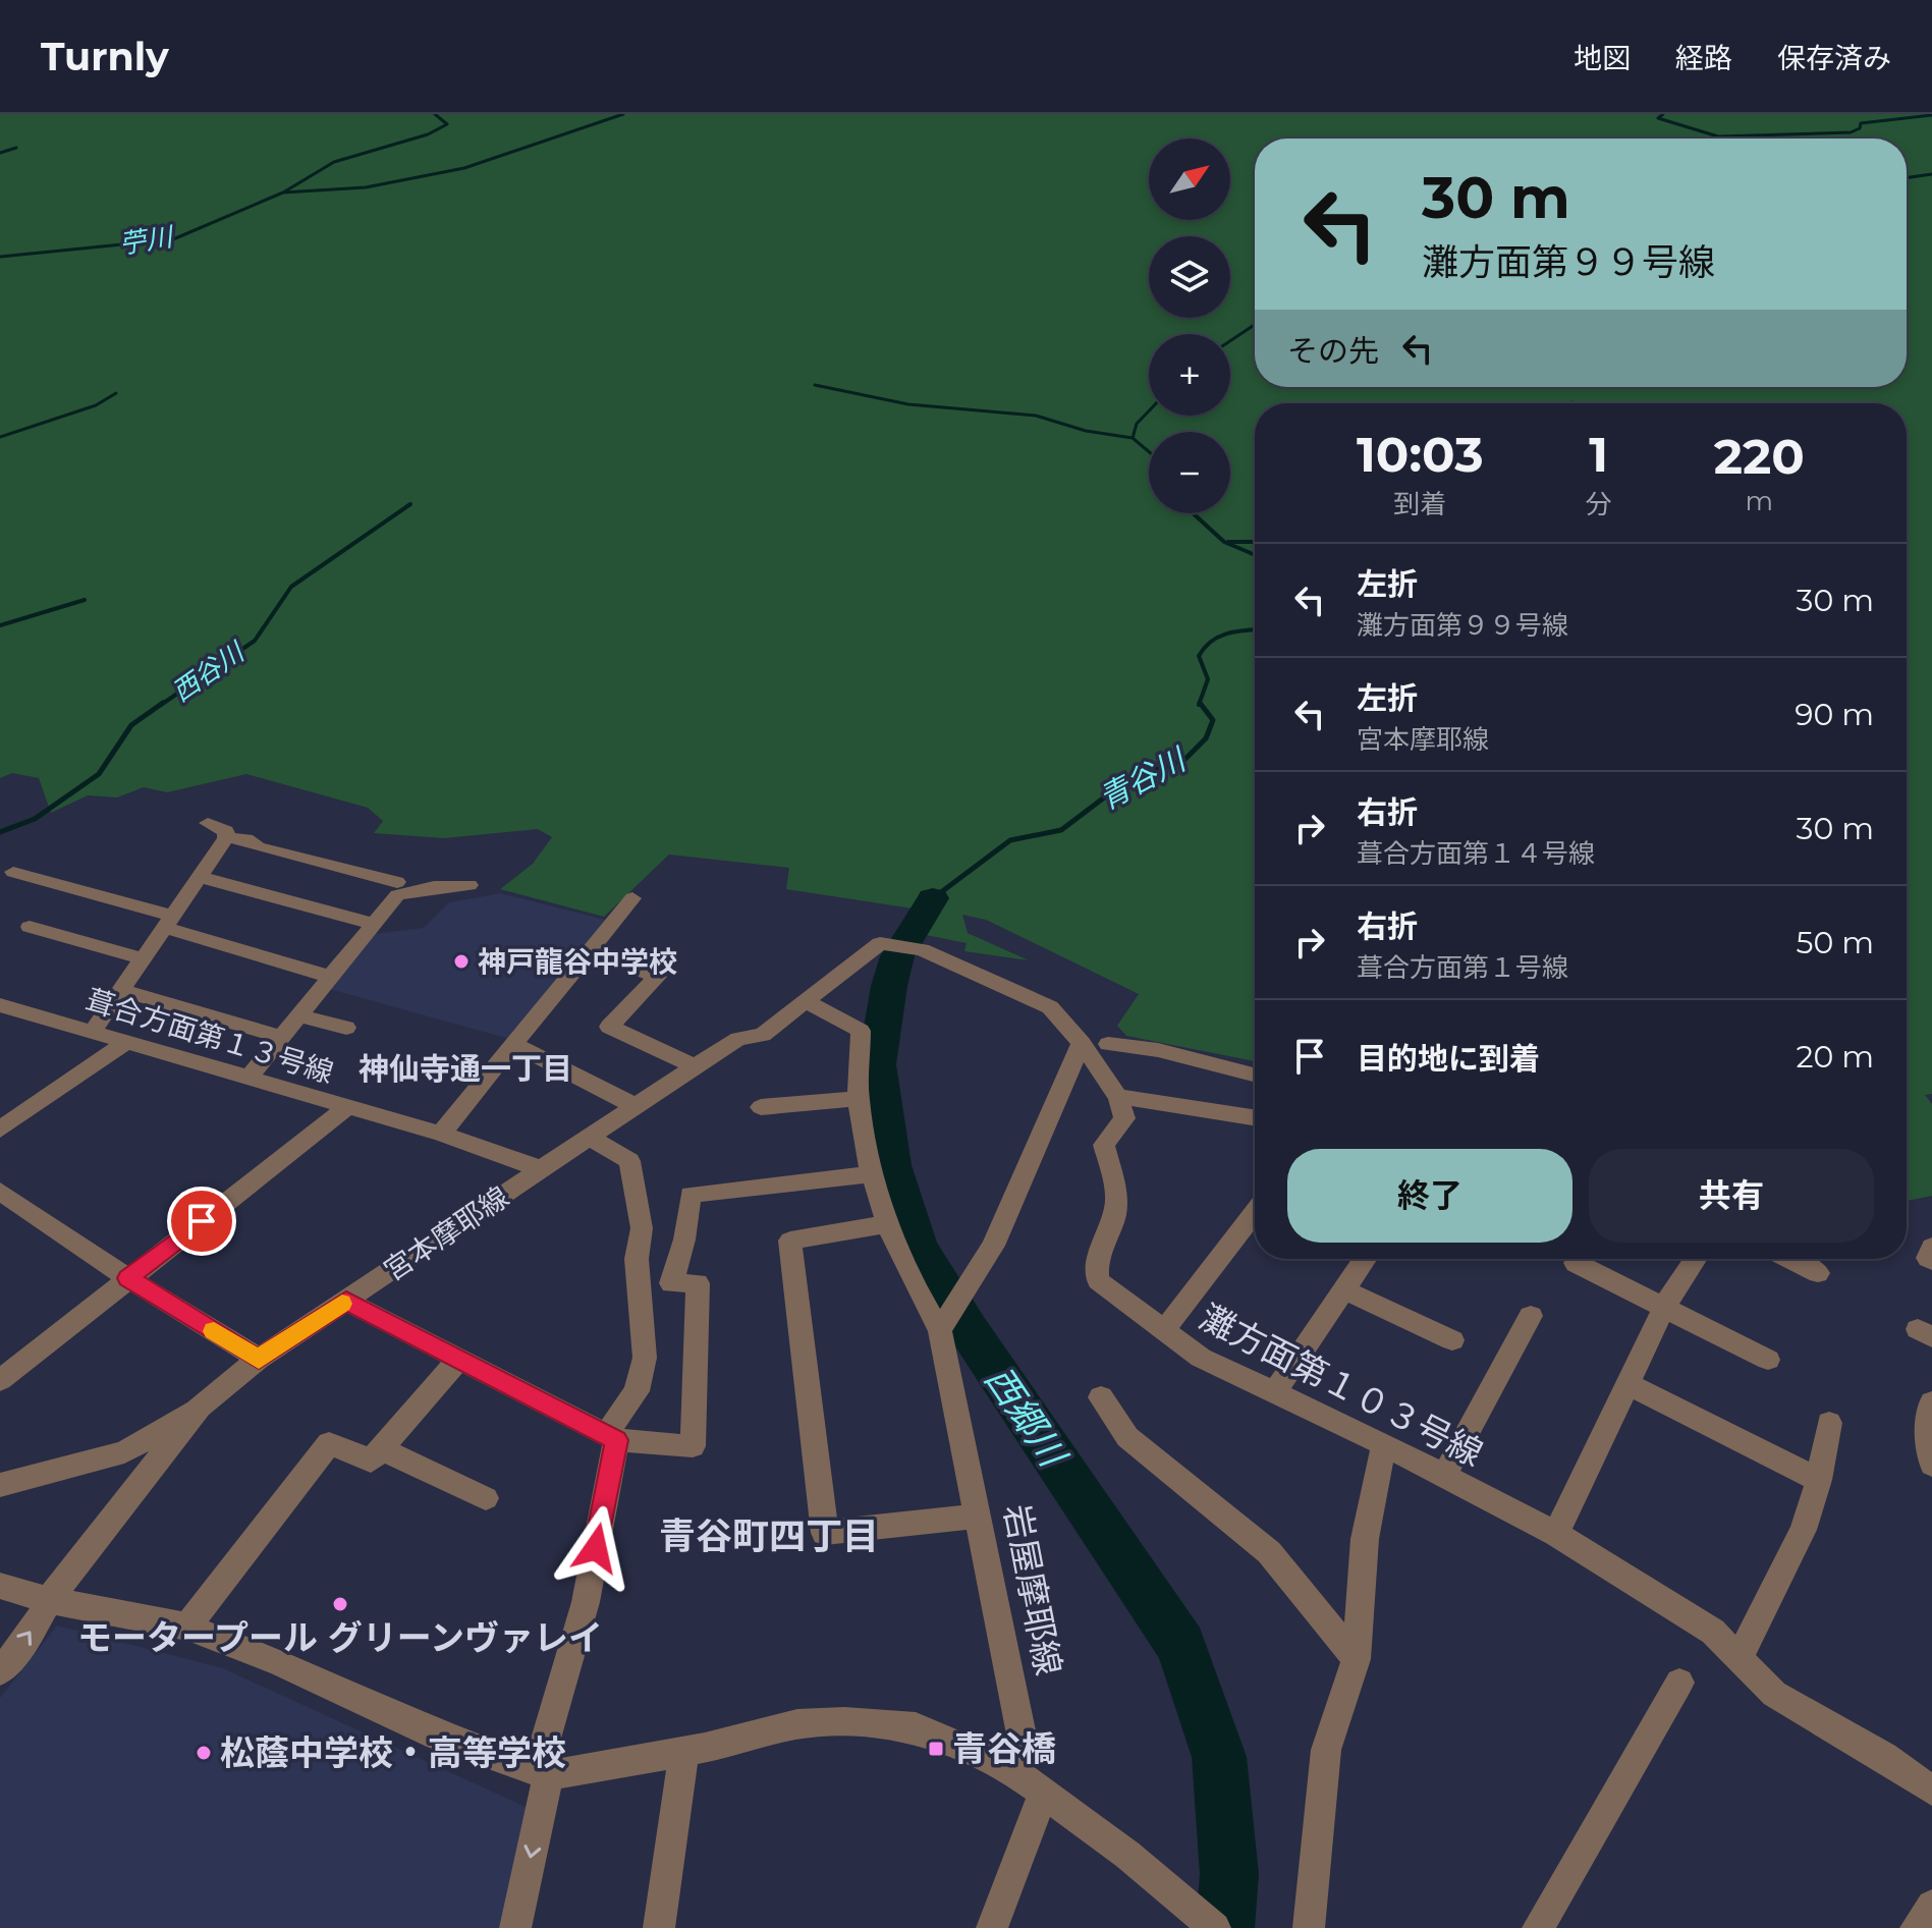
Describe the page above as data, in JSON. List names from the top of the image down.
{
  "streets": {
    "street": [
      "葺合方面第１３号線",
      "宮本摩耶線",
      "灘方面第１０３号線",
      "岩屋摩耶線"
    ]
  },
  "crossings": [
    ["葺合方面第１３号線", "宮本摩耶線"],
    ["宮本摩耶線", "岩屋摩耶線"]
  ],
  "districts": ["神仙寺通一丁目", "青谷町四丁目"],
  "water": [
    "苧川",
    "西谷川",
    "青谷川",
    "西郷川"
  ],
  "places": {
    "other": ["神戸龍谷中学校", "モータープール グリーンヴァレイ", "松蔭中学校・高等学校"],
    "transit": ["青谷橋"]
  },
  "north": "top right",
  "page": {
    "header": "Turnly",
    "nav": ["地図", "経路", "保存済み"],
    "map_buttons": ["+", "−"],
    "turn": ["30 m", "灘方面第９９号線"],
    "then": "その先",
    "eta": [
      "10:03",
      "到着",
      "1",
      "分",
      "220",
      "m"
    ],
    "list": [
      {
        "name": "左折",
        "note": "灘方面第９９号線",
        "value": "30 m"
      },
      {
        "name": "左折",
        "note": "宮本摩耶線",
        "value": "90 m"
      },
      {
        "name": "右折",
        "note": "葺合方面第１４号線",
        "value": "30 m"
      },
      {
        "name": "右折",
        "note": "葺合方面第１号線",
        "value": "50 m"
      },
      {
        "name": "目的地に到着",
        "value": "20 m"
      }
    ],
    "buttons": ["終了", "共有"]
  }
}
